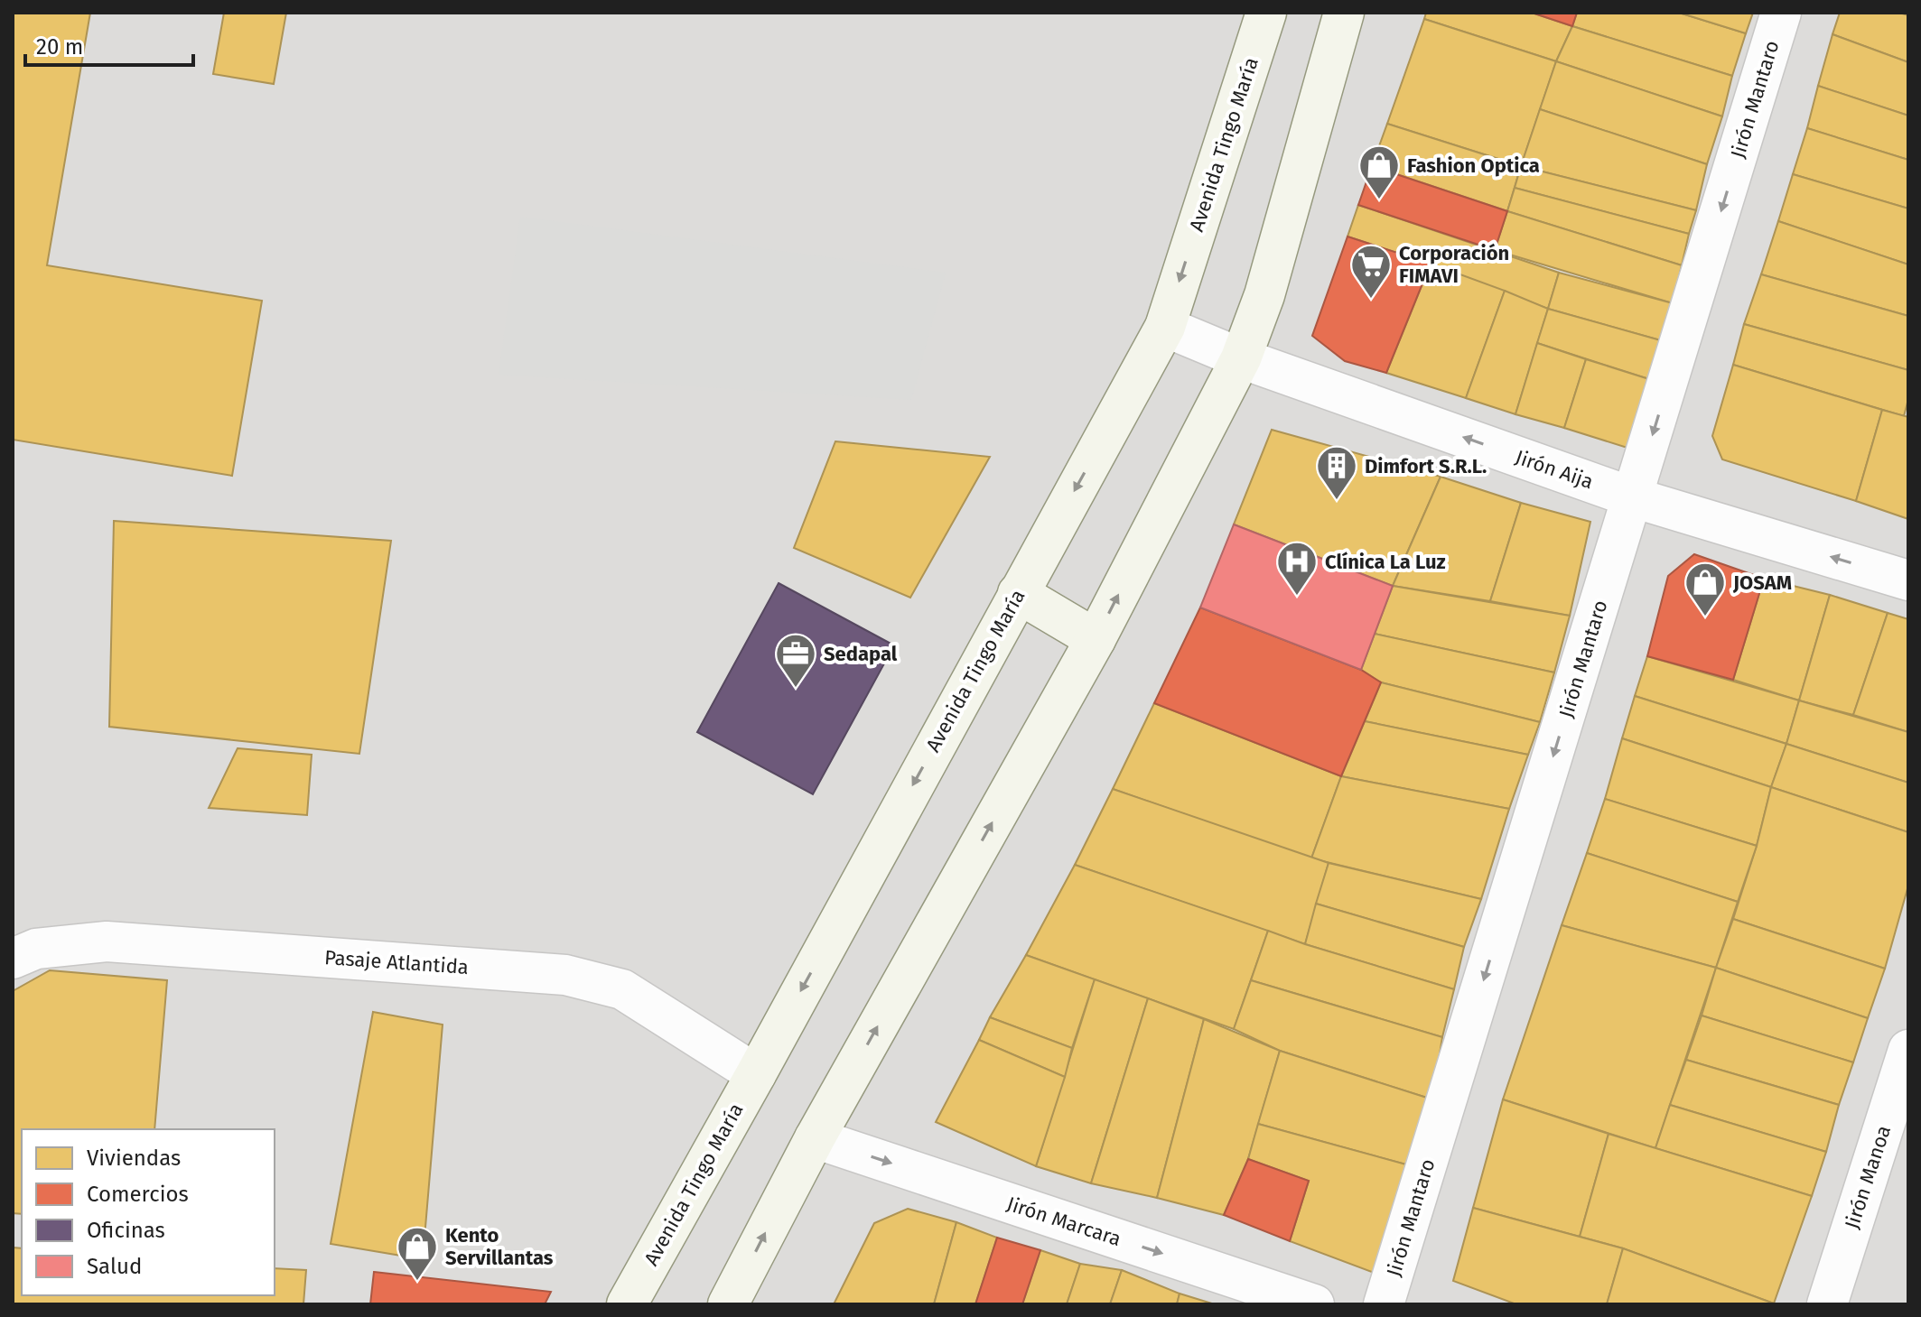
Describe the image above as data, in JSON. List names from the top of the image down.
{
  "streets": {
    "main road": ["Avenida Tingo María"],
    "street": [
      "Jirón Mantaro",
      "Jirón Aija",
      "Pasaje Atlantida",
      "Jirón Manoa",
      "Jirón Marcara"
    ]
  },
  "crossings": [
    ["Jirón Mantaro", "Jirón Aija"],
    ["Avenida Tingo María", "Jirón Aija"],
    ["Avenida Tingo María", "Pasaje Atlantida"]
  ],
  "one_way": ["Jirón Mantaro", "Jirón Aija", "Jirón Marcara"],
  "places": {
    "shop": ["Fashion Optica", "JOSAM", "Kento Servillantas"],
    "supermarket": ["Corporación FIMAVI"],
    "building": ["Dimfort S.R.L."],
    "hospital": ["Clínica La Luz"],
    "office": ["Sedapal"]
  },
  "legend": [
    "Viviendas",
    "Comercios",
    "Oficinas",
    "Salud"
  ],
  "scale_bar": "20 m"
}
